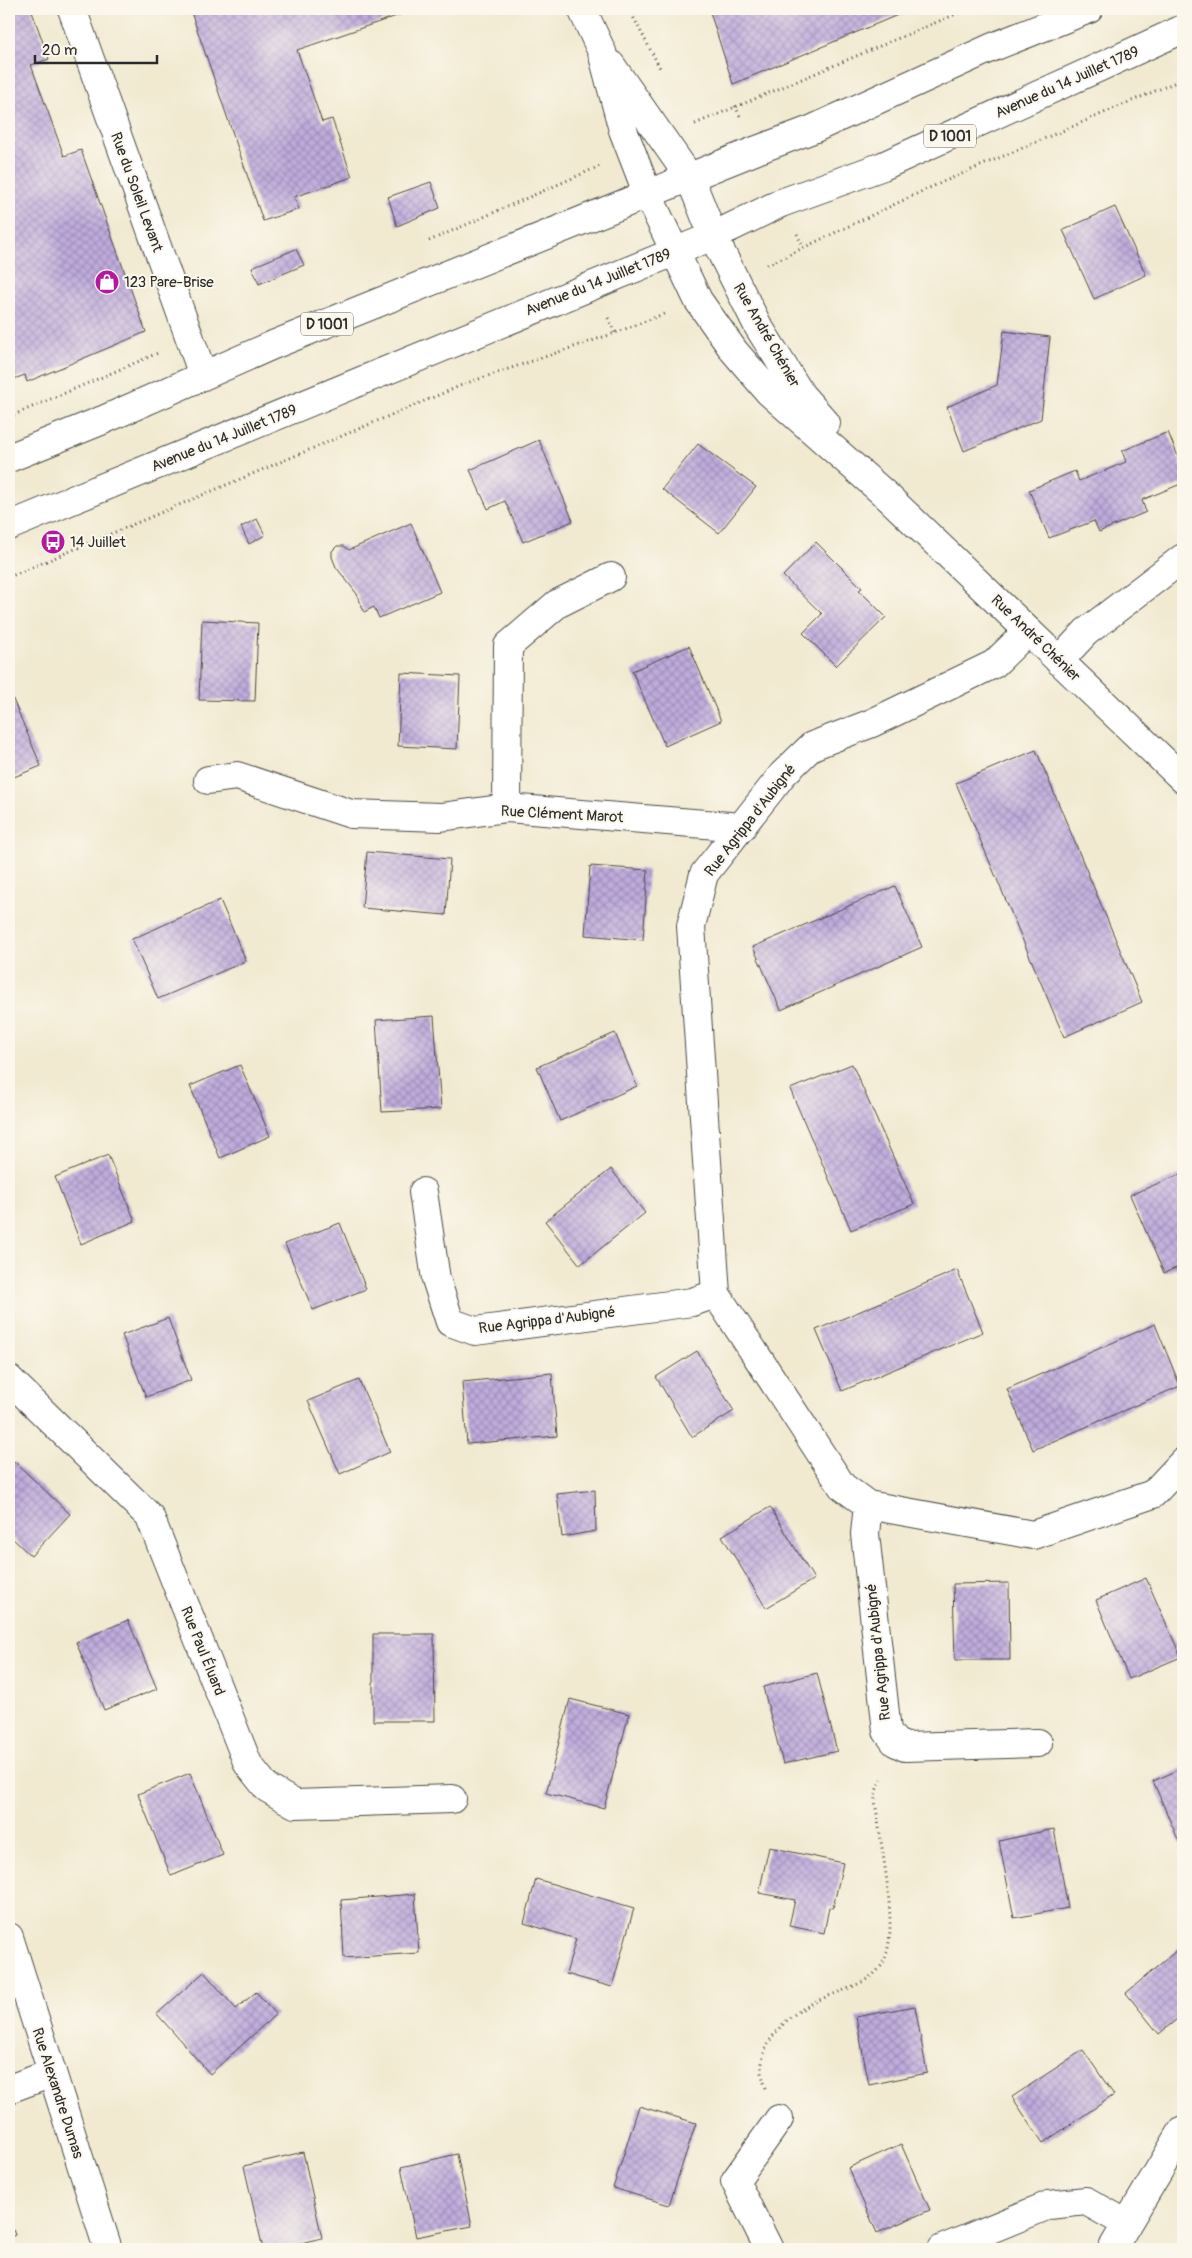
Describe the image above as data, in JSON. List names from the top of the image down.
{
  "streets": {
    "street": [
      "Avenue du 14 Juillet 1789",
      "D 1001",
      "Rue du Soleil Levant",
      "Rue André Chénier",
      "Rue Clément Marot",
      "Rue Agrippa d'Aubigné",
      "Rue Paul Éluard",
      "Rue Alexandre Dumas"
    ]
  },
  "crossings": [
    ["Avenue du 14 Juillet 1789", "Rue André Chénier"],
    ["D 1001", "Rue du Soleil Levant"],
    ["D 1001", "Rue André Chénier"],
    ["Rue André Chénier", "Rue Agrippa d'Aubigné"],
    ["Rue Clément Marot", "Rue Agrippa d'Aubigné"]
  ],
  "places": {
    "shop": ["123 Pare-Brise"],
    "bus stop": ["14 Juillet"]
  },
  "scale_bar": "20 m"
}
